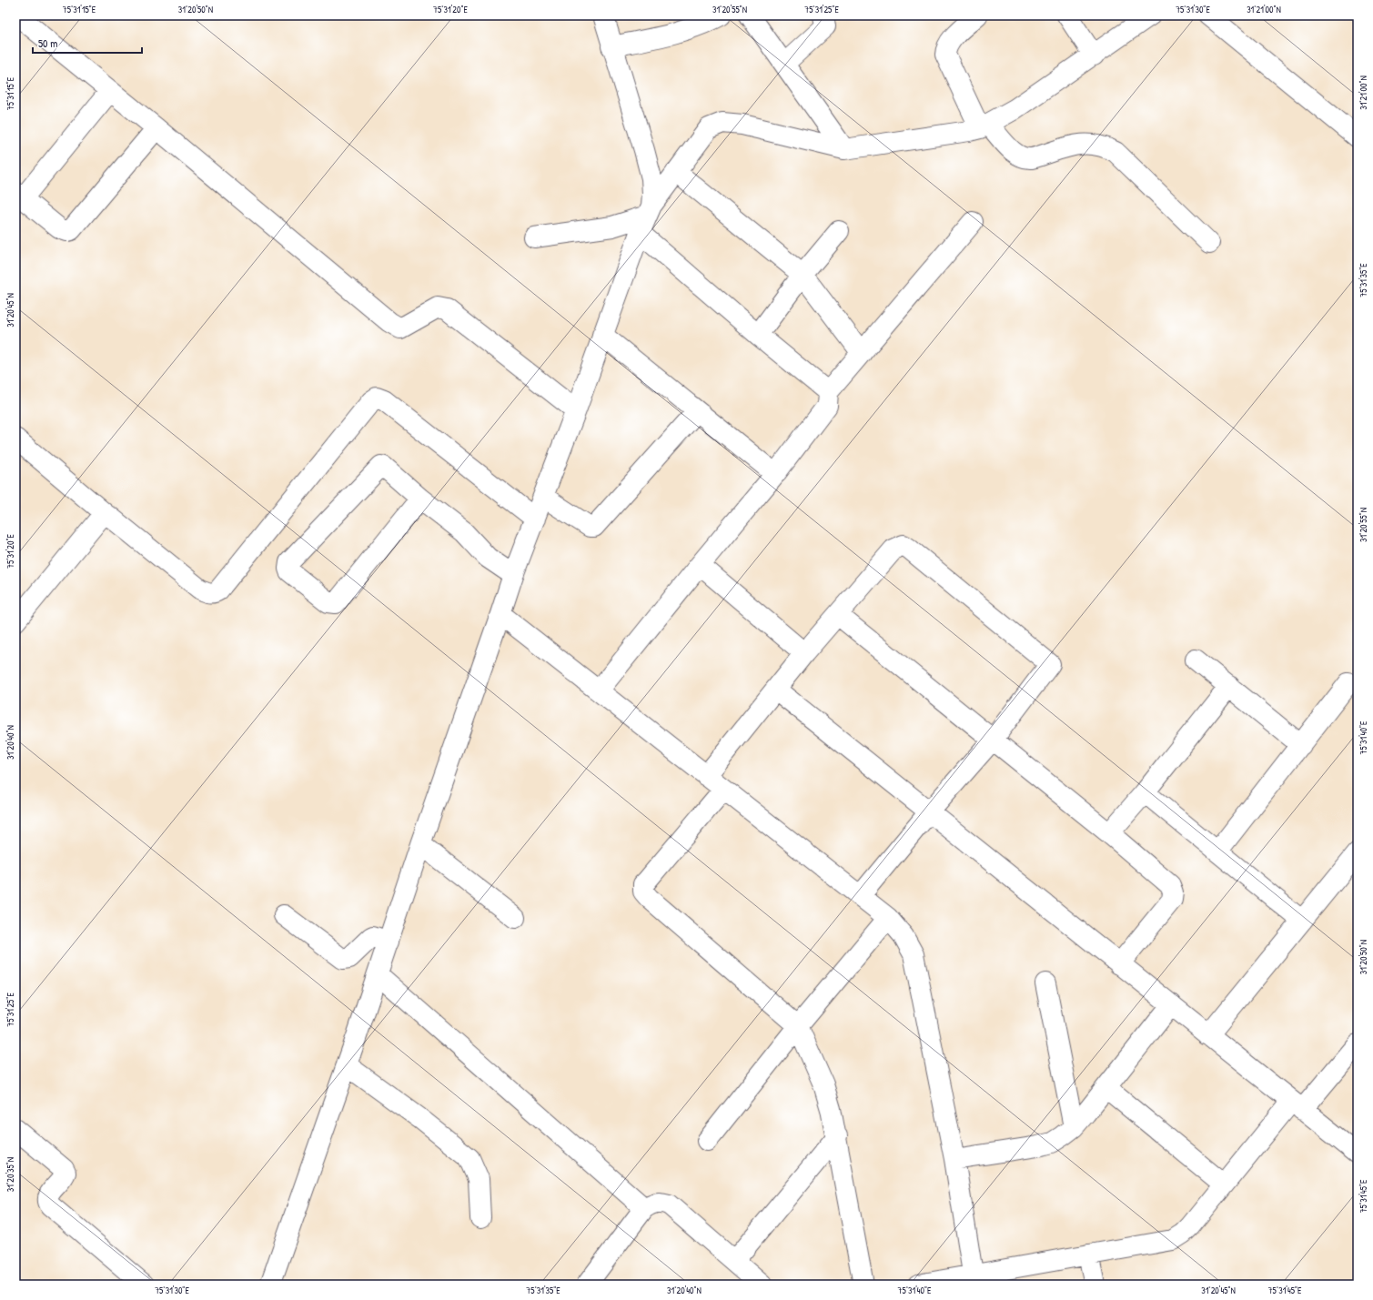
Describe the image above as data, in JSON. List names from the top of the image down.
{
  "scale_bar": "50 m",
  "coordinates": [
    "75°31'15\"E",
    "31°20'50\"N",
    "75°31'20\"E",
    "31°20'55\"N",
    "75°31'25\"E",
    "75°31'30\"E",
    "31°21'00\"N",
    "75°31'35\"E",
    "31°20'45\"N",
    "75°31'40\"E",
    "31°20'40\"N",
    "31°20'35\"N",
    "75°31'45\"E"
  ]
}
